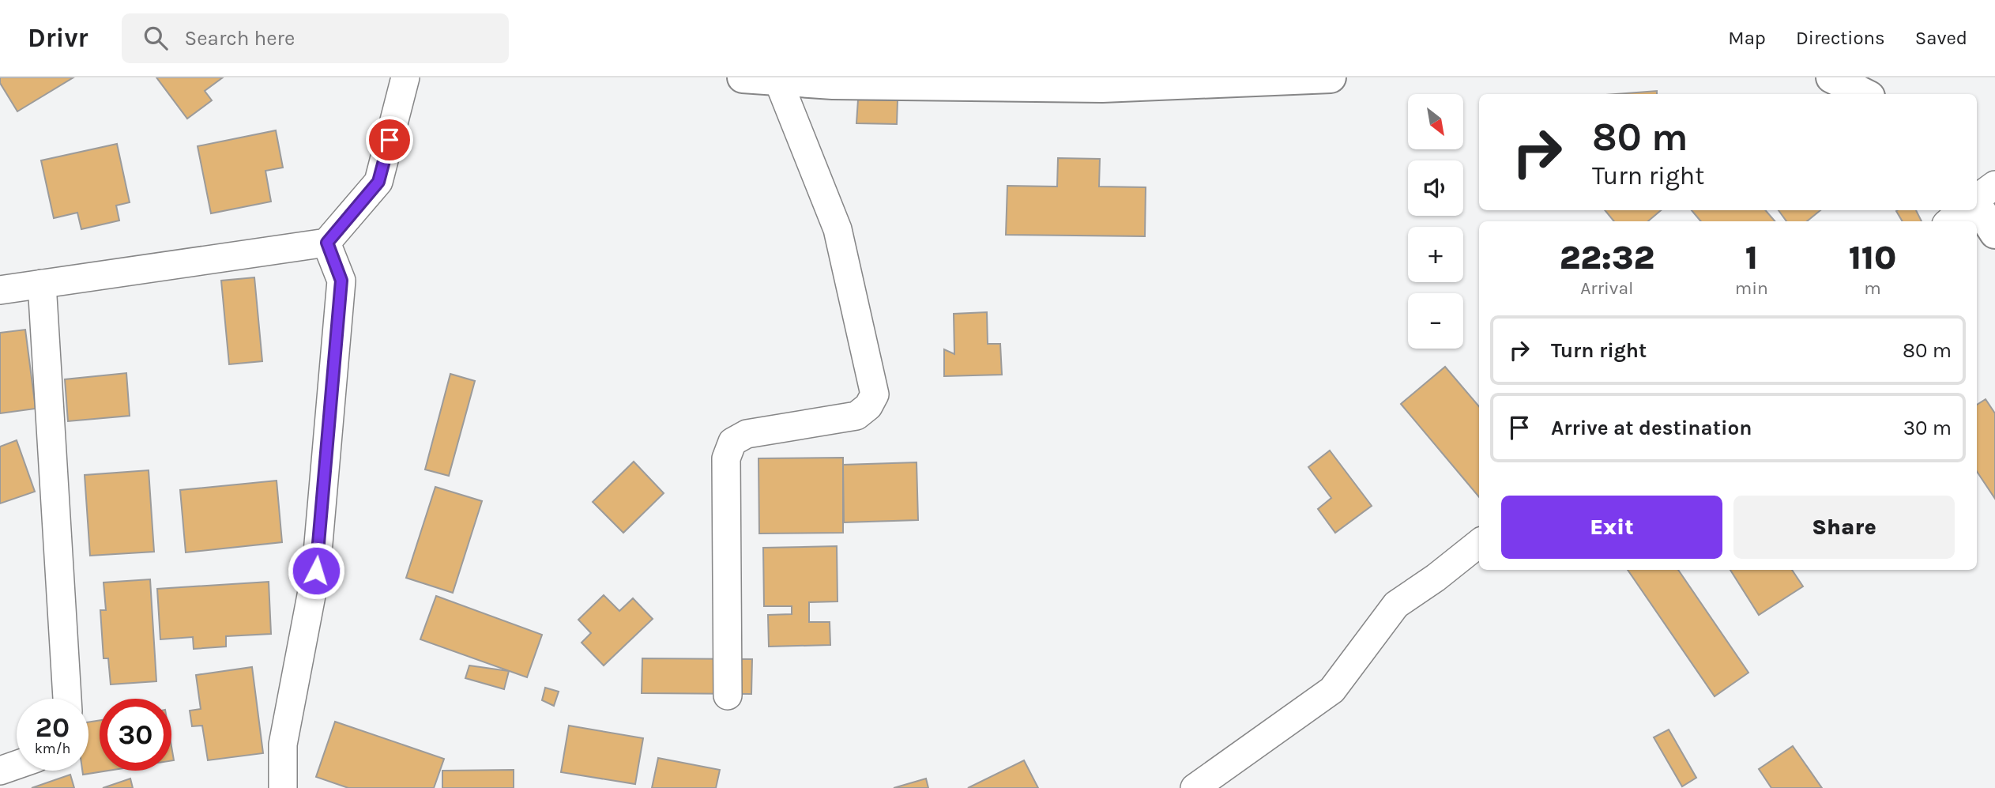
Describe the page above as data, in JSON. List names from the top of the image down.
{
  "north": "bottom right",
  "page": {
    "header": "Drivr",
    "search": "Search here",
    "nav": ["Map", "Directions", "Saved"],
    "map_buttons": ["+", "−"],
    "turn": ["80 m", "Turn right"],
    "eta": [
      "22:32",
      "Arrival",
      "1",
      "min",
      "110",
      "m"
    ],
    "list": [
      {
        "name": "Turn right",
        "value": "80 m"
      },
      {
        "name": "Arrive at destination",
        "value": "30 m"
      }
    ],
    "buttons": ["Exit", "Share"],
    "speed": "20 km/h",
    "limit": "30"
  }
}
